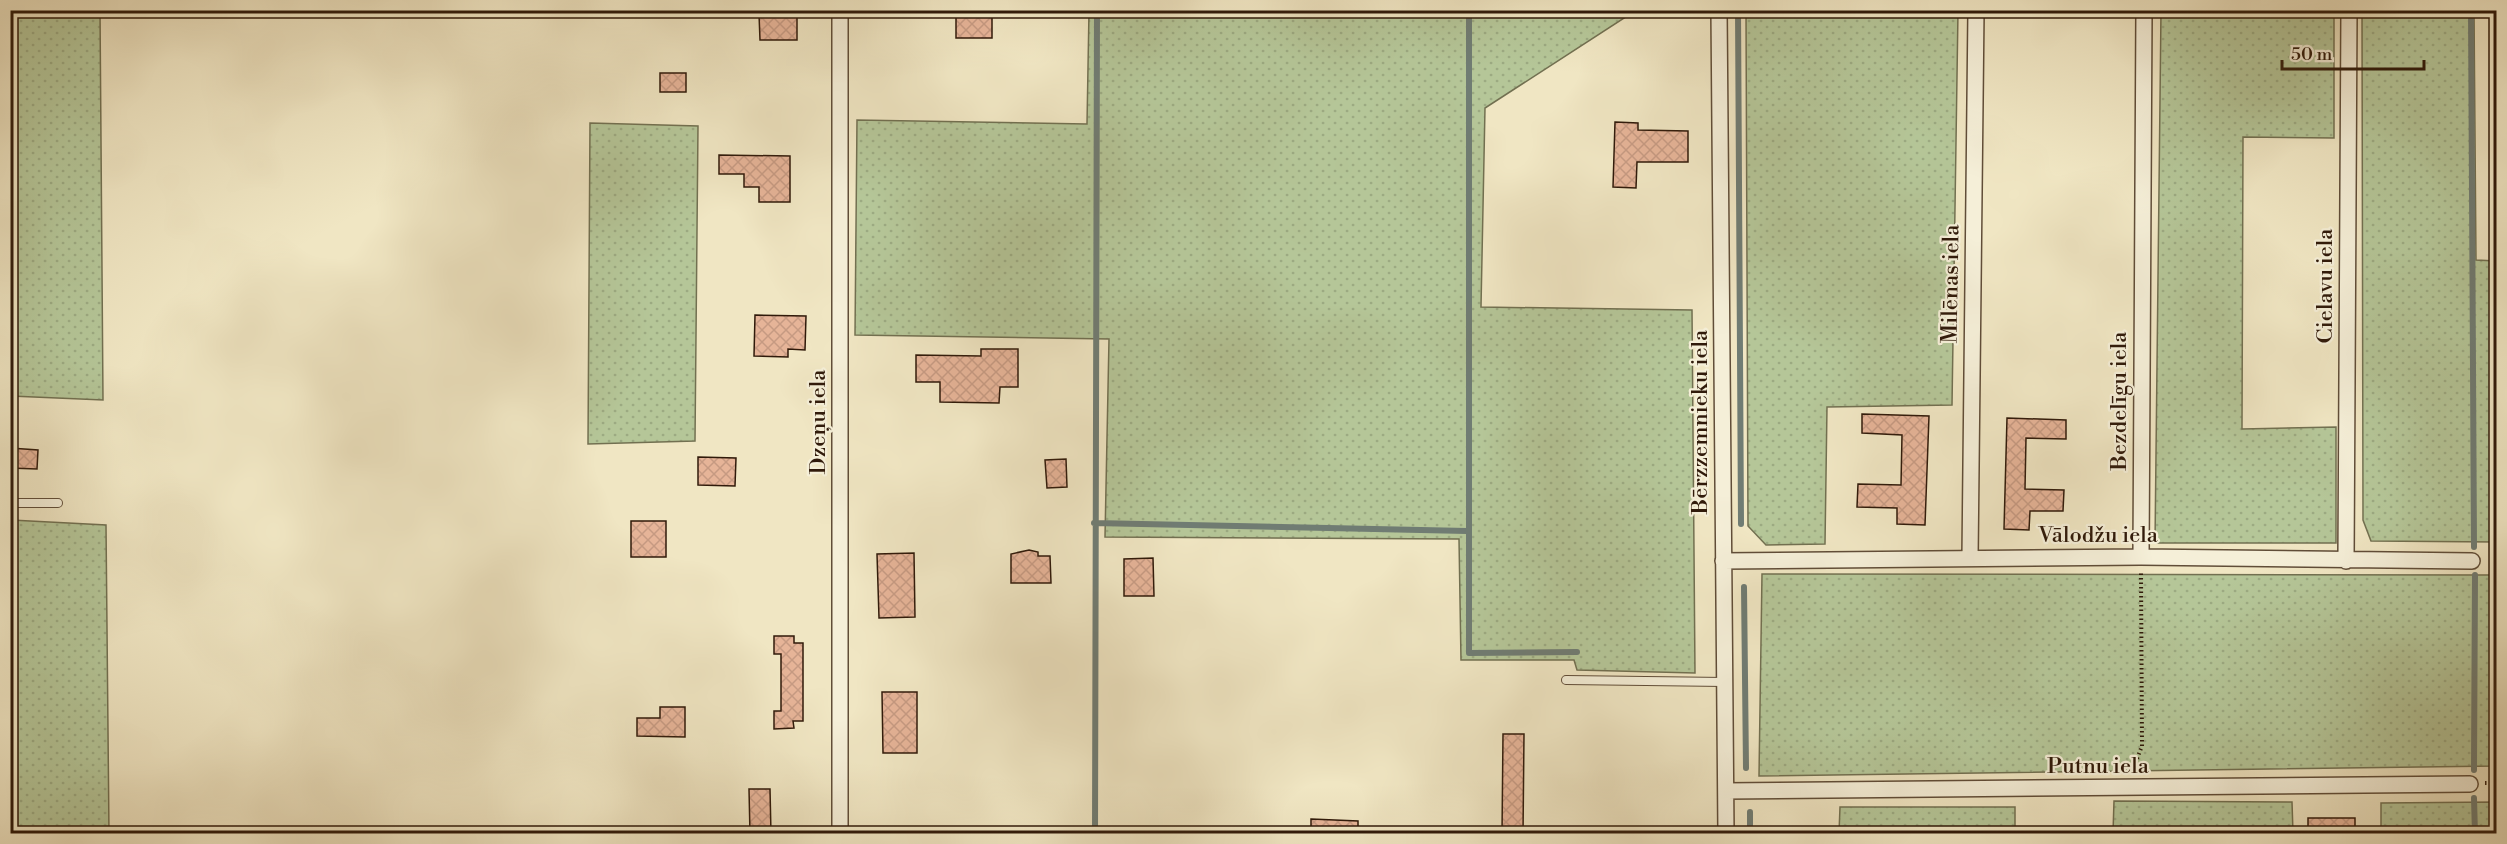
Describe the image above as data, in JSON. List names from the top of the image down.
{
  "streets": {
    "street": [
      "Milēnas iela",
      "Cielavu iela",
      "Bezdelīgu iela",
      "Dzeņu iela",
      "Bērzzemnieku iela",
      "Vālodžu iela",
      "Putnu iela"
    ]
  },
  "crossings": [
    ["Milēnas iela", "Vālodžu iela"],
    ["Cielavu iela", "Vālodžu iela"],
    ["Bezdelīgu iela", "Vālodžu iela"],
    ["Bērzzemnieku iela", "Vālodžu iela"],
    ["Bērzzemnieku iela", "Putnu iela"]
  ],
  "scale_bar": "50 m"
}
